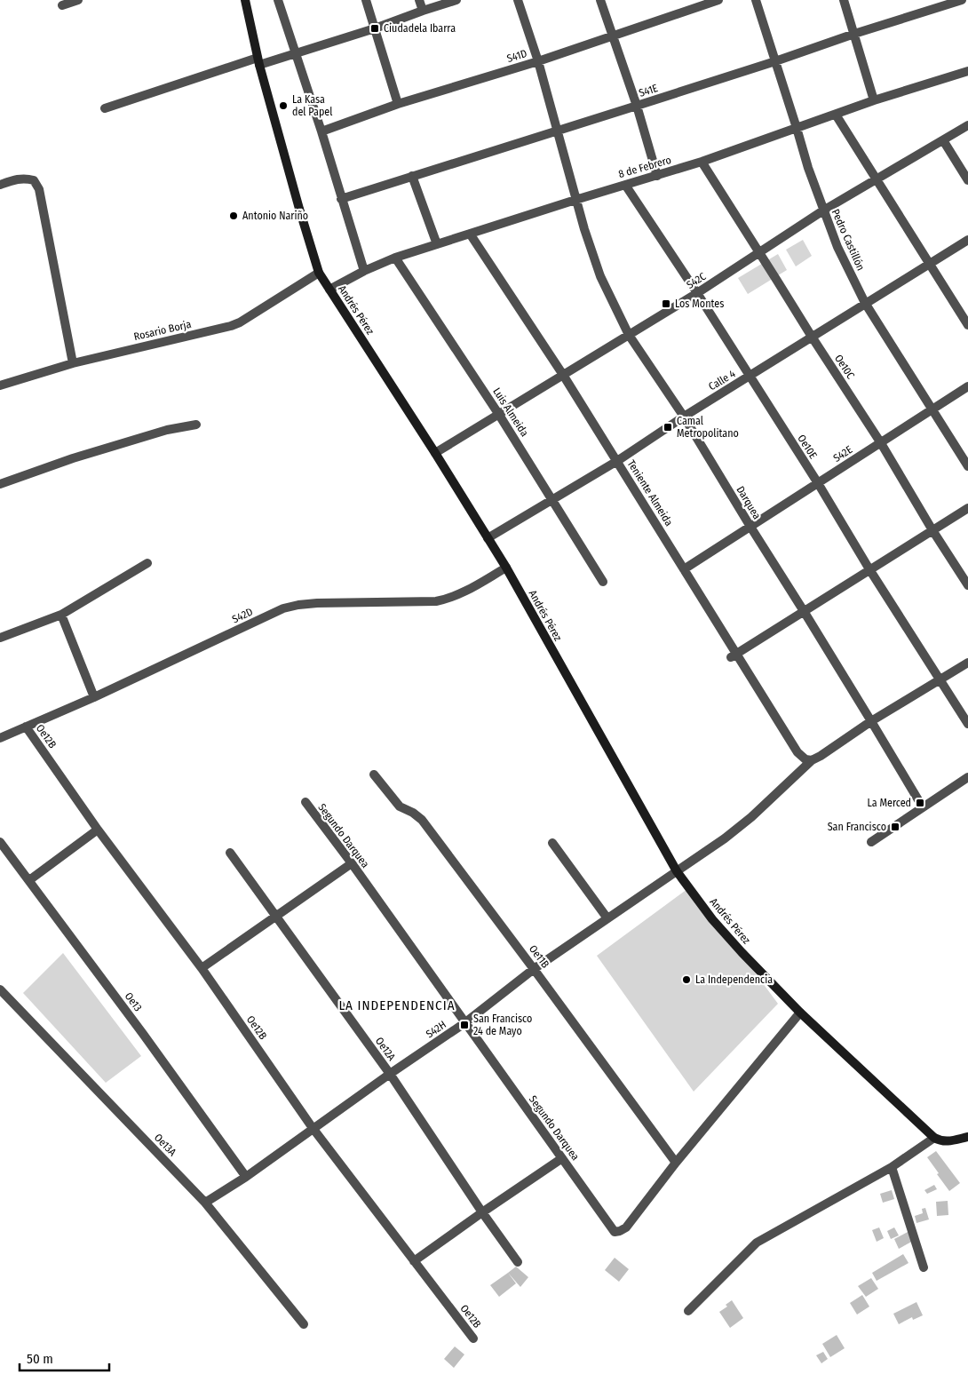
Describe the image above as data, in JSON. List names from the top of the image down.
{
  "streets": {
    "street": [
      "S41D",
      "S41E",
      "8 de Febrero",
      "Pedro Castillón",
      "S42C",
      "Andrés Pérez",
      "Rosario Borja",
      "Oe10C",
      "Calle 4",
      "Luis Almeida",
      "Oe10E",
      "S42E",
      "Teniente Almeida",
      "Darquea",
      "S42D",
      "Oe12B",
      "Segundo Darquea",
      "Oe11B",
      "Oe13",
      "S42H",
      "Oe12A",
      "Oe13A"
    ]
  },
  "crossings": [
    ["S41E", "Pedro Castillón"],
    ["8 de Febrero", "Pedro Castillón"],
    ["8 de Febrero", "Andrés Pérez"],
    ["8 de Febrero", "Oe10C"],
    ["8 de Febrero", "Luis Almeida"],
    ["8 de Febrero", "Oe10E"],
    ["8 de Febrero", "Teniente Almeida"],
    ["8 de Febrero", "Darquea"],
    ["Pedro Castillón", "S42C"],
    ["Pedro Castillón", "Calle 4"],
    ["Pedro Castillón", "S42E"],
    ["S42C", "Andrés Pérez"],
    ["S42C", "Oe10C"],
    ["S42C", "Luis Almeida"],
    ["S42C", "Oe10E"],
    ["S42C", "Teniente Almeida"],
    ["S42C", "Darquea"],
    ["Andrés Pérez", "Rosario Borja"],
    ["Andrés Pérez", "Calle 4"],
    ["Andrés Pérez", "S42D"],
    ["Andrés Pérez", "Segundo Darquea"],
    ["Andrés Pérez", "S42H"],
    ["Oe10C", "Calle 4"],
    ["Oe10C", "S42E"],
    ["Calle 4", "Luis Almeida"],
    ["Calle 4", "Oe10E"],
    ["Calle 4", "Teniente Almeida"],
    ["Calle 4", "Darquea"],
    ["Oe10E", "S42E"],
    ["Oe10E", "S42H"],
    ["S42E", "Teniente Almeida"],
    ["S42E", "Darquea"],
    ["Teniente Almeida", "S42H"],
    ["Darquea", "S42H"],
    ["S42D", "Oe12B"],
    ["Oe12B", "S42H"],
    ["Segundo Darquea", "Oe11B"],
    ["Segundo Darquea", "S42H"],
    ["Oe11B", "S42H"],
    ["Oe13", "S42H"],
    ["S42H", "Oe12A"],
    ["S42H", "Oe13A"]
  ],
  "districts": ["LA INDEPENDENCIA"],
  "places": {
    "transit": [
      "Ciudadela Ibarra",
      "Los Montes",
      "Camal Metropolitano",
      "La Merced",
      "San Francisco",
      "San Francisco 24 de Mayo"
    ],
    "other": ["La Kasa del Papel", "Antonio Nariño", "La Independencia"]
  },
  "scale_bar": "50 m"
}
